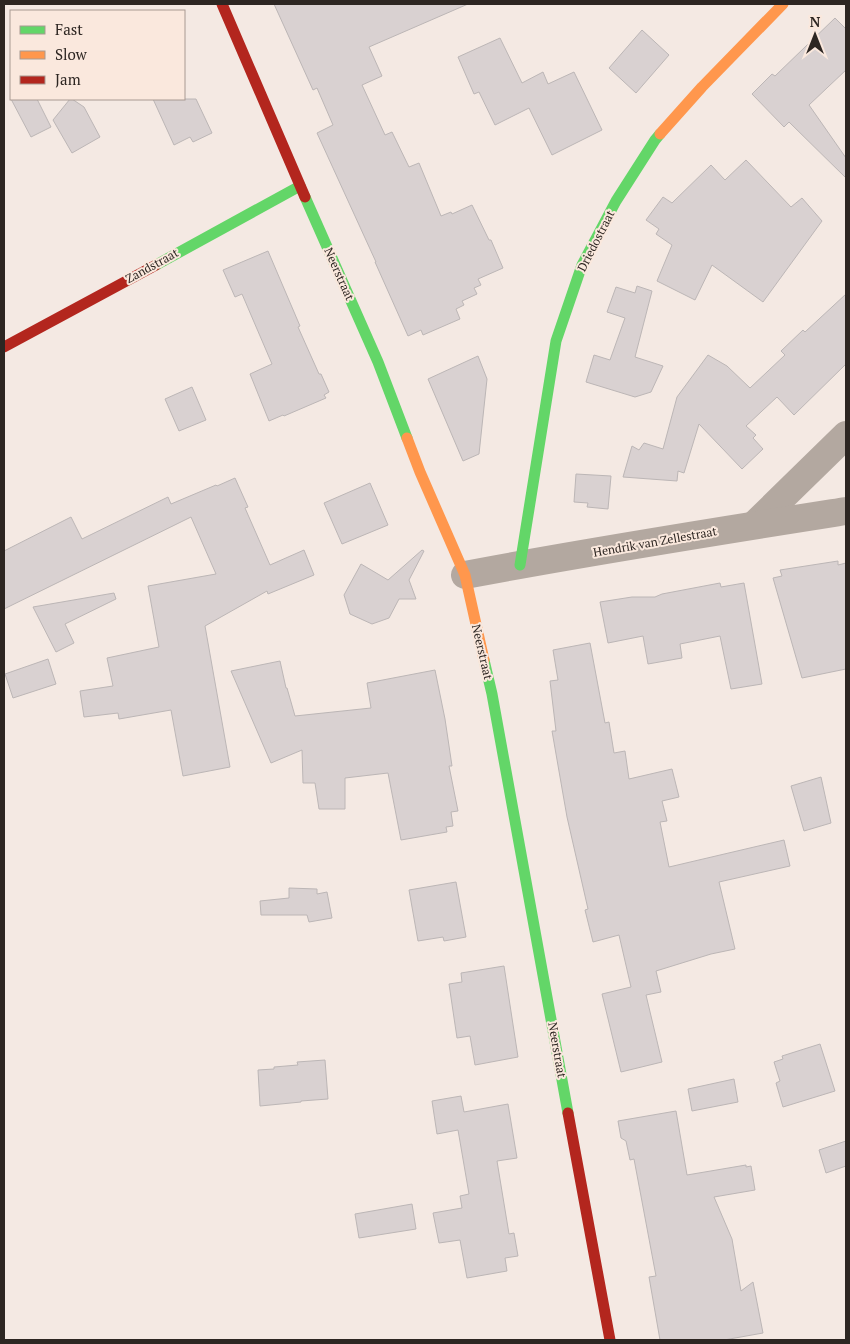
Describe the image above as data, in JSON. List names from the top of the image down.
{
  "streets": {
    "street": [
      "Driedostraat",
      "Zandstraat",
      "Neerstraat",
      "Hendrik van Zellestraat"
    ]
  },
  "crossings": [
    ["Driedostraat", "Hendrik van Zellestraat"],
    ["Zandstraat", "Neerstraat"],
    ["Neerstraat", "Hendrik van Zellestraat"]
  ],
  "legend": ["Fast", "Slow", "Jam"],
  "north": "top"
}
